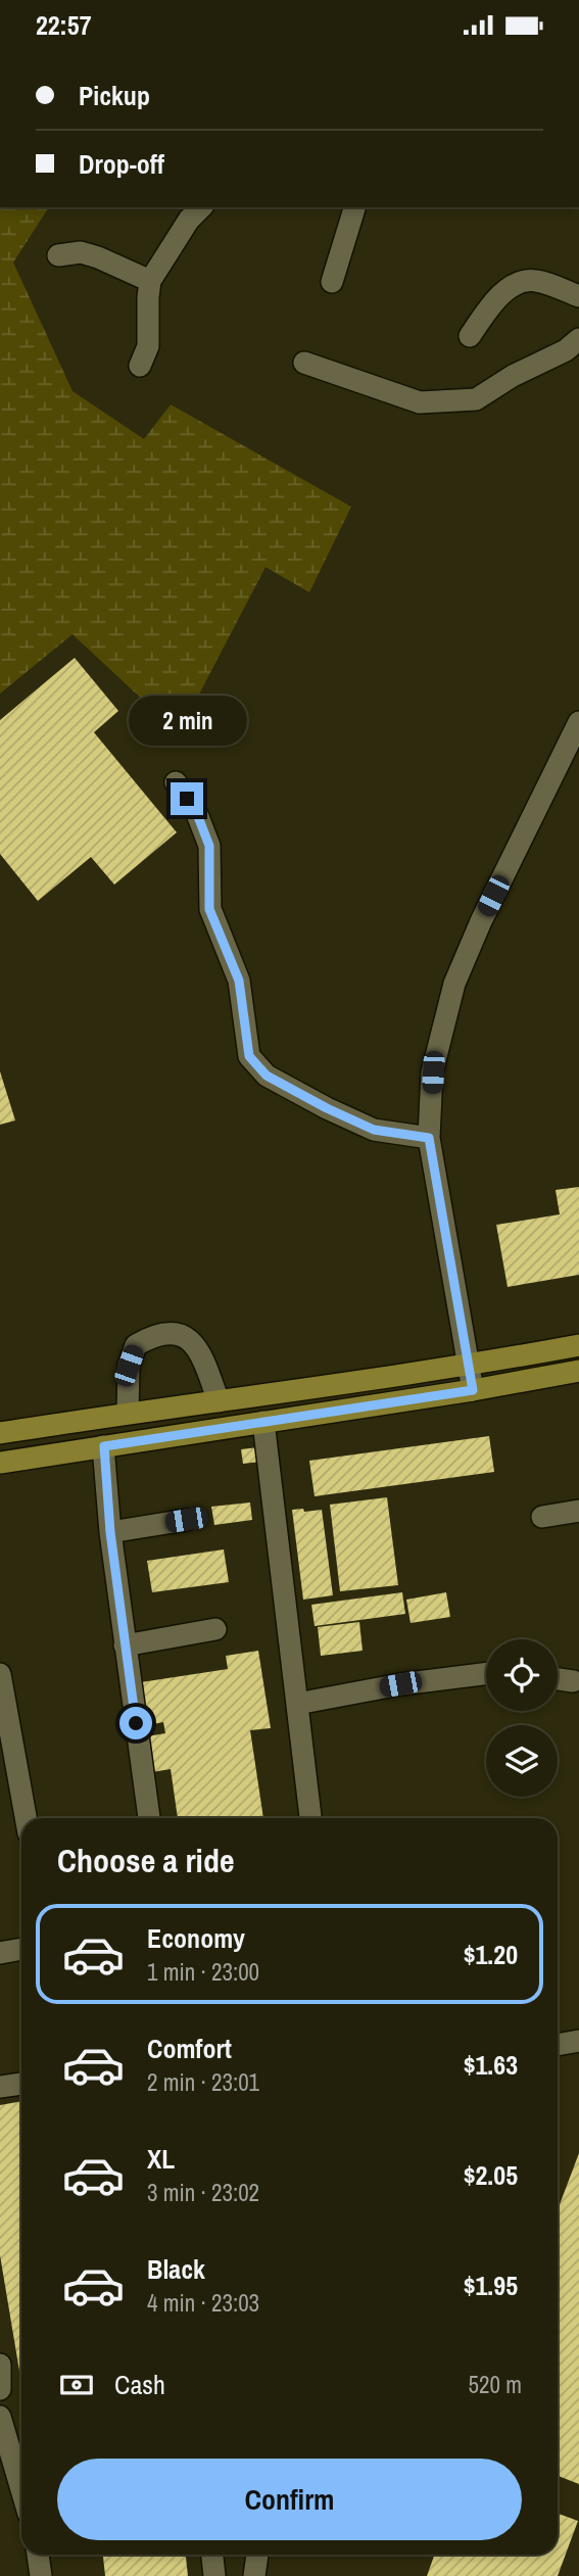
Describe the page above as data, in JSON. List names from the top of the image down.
{
  "page": {
    "status": "22:57",
    "banner": ["Pickup", "Drop-off"],
    "bubble": "2 min",
    "heading": "Choose a ride",
    "list": [
      {
        "name": "Economy",
        "note": "1 min · 23:00",
        "value": "$1.20"
      },
      {
        "name": "Comfort",
        "note": "2 min · 23:01",
        "value": "$1.63"
      },
      {
        "name": "XL",
        "note": "3 min · 23:02",
        "value": "$2.05"
      },
      {
        "name": "Black",
        "note": "4 min · 23:03",
        "value": "$1.95"
      }
    ],
    "pay": ["Cash", "520 m"],
    "buttons": "Confirm"
  }
}
